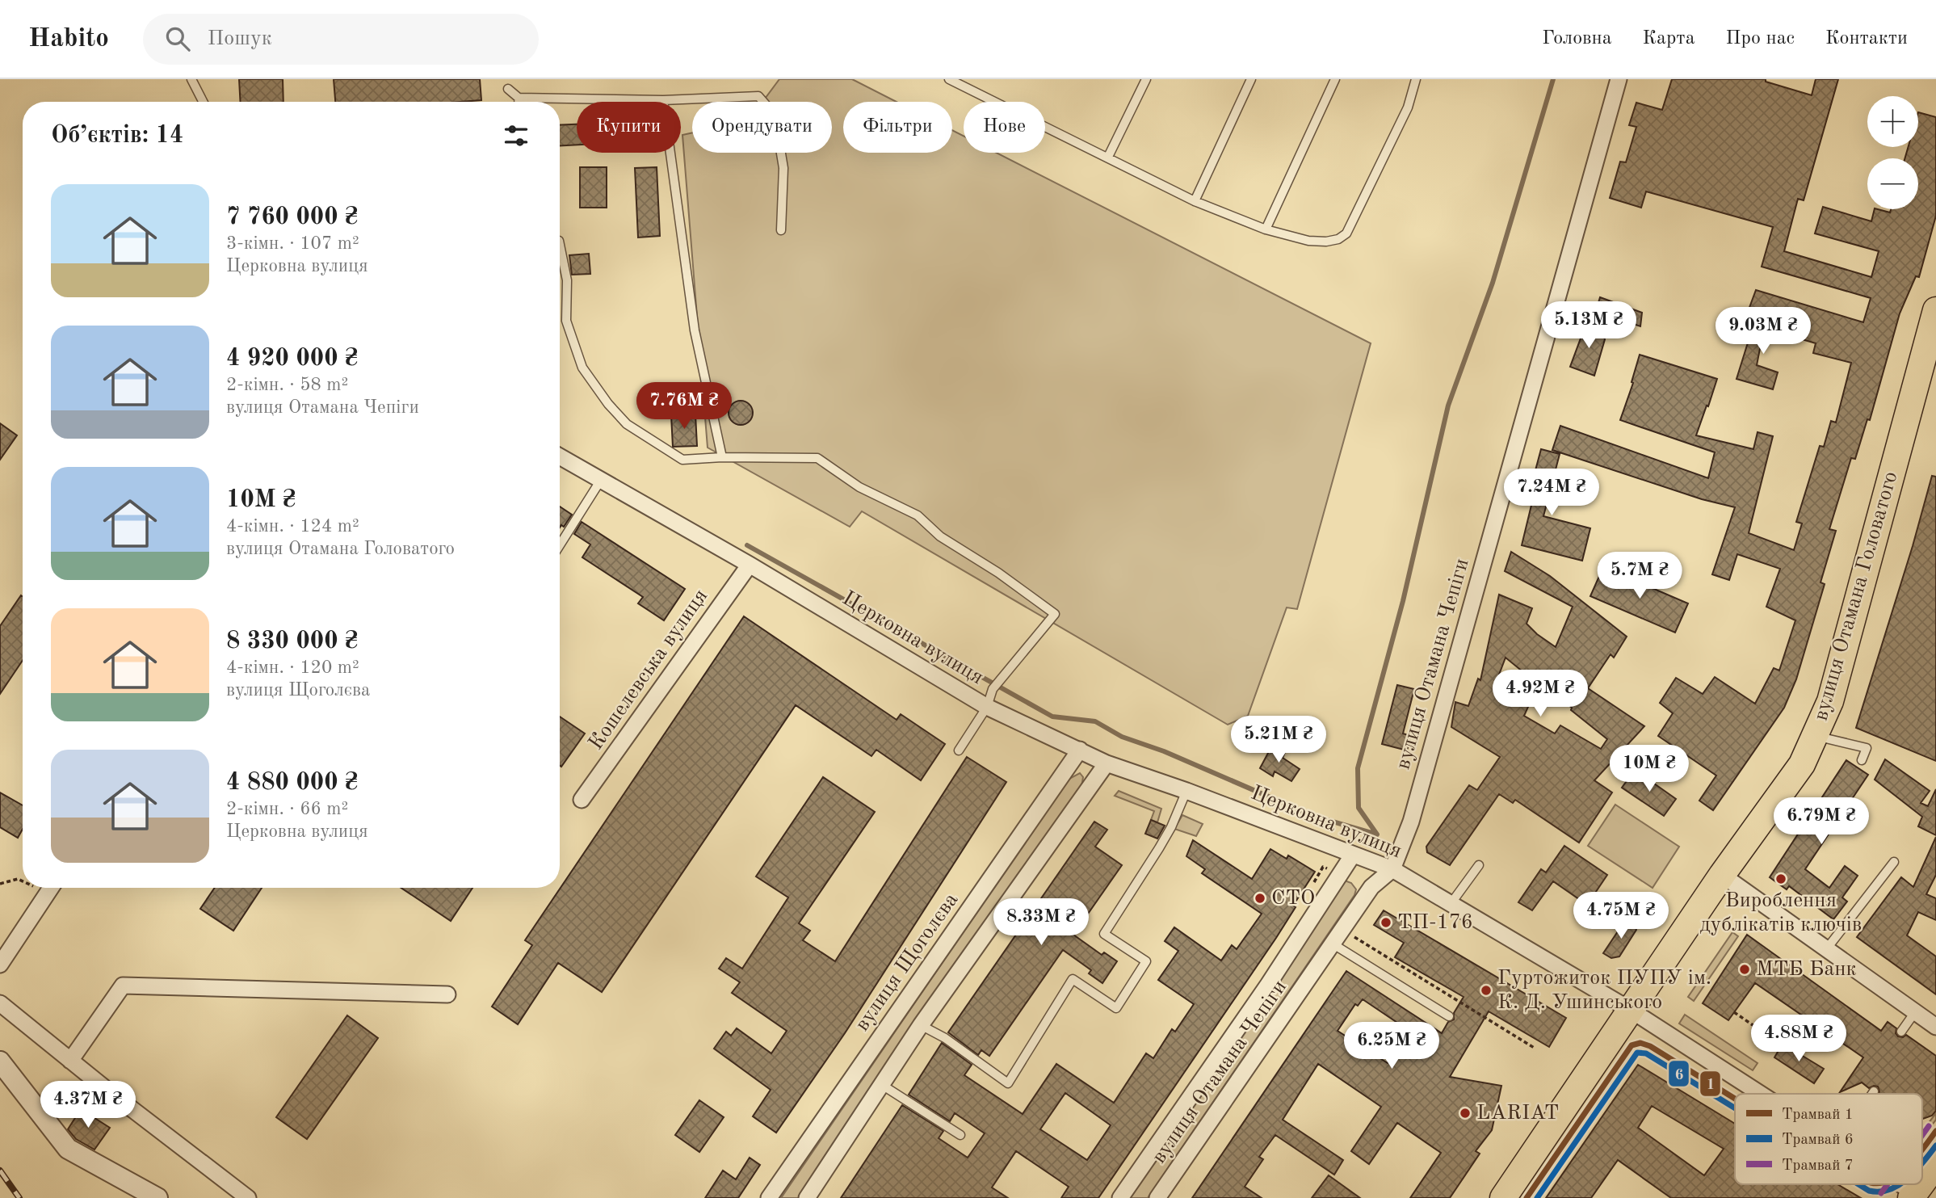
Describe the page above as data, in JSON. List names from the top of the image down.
{
  "streets": {
    "main road": ["вулиця Отамана Головатого"],
    "street": [
      "Церковна вулиця",
      "вулиця Отамана Чепіги",
      "Кошелевська вулиця",
      "вулиця Щоголєва"
    ]
  },
  "crossings": [
    ["вулиця Отамана Головатого", "Церковна вулиця"],
    ["Церковна вулиця", "вулиця Отамана Чепіги"],
    ["Церковна вулиця", "Кошелевська вулиця"],
    ["Церковна вулиця", "вулиця Щоголєва"]
  ],
  "places": [
    "Вироблення дублікатів ключів",
    "СТО",
    "ТП-176",
    "МТБ Банк",
    "Гуртожиток ПУПУ ім. К. Д. Ушинського",
    "LARIAT"
  ],
  "lines": ["tram line 1", "tram line 6", "tram line 7"],
  "legend": ["Трамвай 1", "Трамвай 6", "Трамвай 7"],
  "page": {
    "header": "Habito",
    "search": "Пошук",
    "nav": [
      "Головна",
      "Карта",
      "Про нас",
      "Контакти"
    ],
    "map_buttons": ["+", "−"],
    "chip": [
      "Купити",
      "Орендувати",
      "Фільтри",
      "Нове"
    ],
    "heading": "Об’єктів: 14",
    "list": [
      {
        "name": "7 760 000 ₴",
        "note": "3-кімн. · 107 m² · Церковна вулиця"
      },
      {
        "name": "4 920 000 ₴",
        "note": "2-кімн. · 58 m² · вулиця Отамана Чепіги"
      },
      {
        "name": "10M ₴",
        "note": "4-кімн. · 124 m² · вулиця Отамана Головатого"
      },
      {
        "name": "8 330 000 ₴",
        "note": "4-кімн. · 120 m² · вулиця Щоголєва"
      },
      {
        "name": "4 880 000 ₴",
        "note": "2-кімн. · 66 m² · Церковна вулиця"
      }
    ],
    "price": [
      "5.13M ₴",
      "9.03M ₴",
      "7.76M ₴",
      "7.24M ₴",
      "5.7M ₴",
      "4.92M ₴",
      "5.21M ₴",
      "10M ₴",
      "6.79M ₴",
      "4.75M ₴",
      "8.33M ₴",
      "4.88M ₴",
      "6.25M ₴",
      "4.37M ₴"
    ]
  }
}
